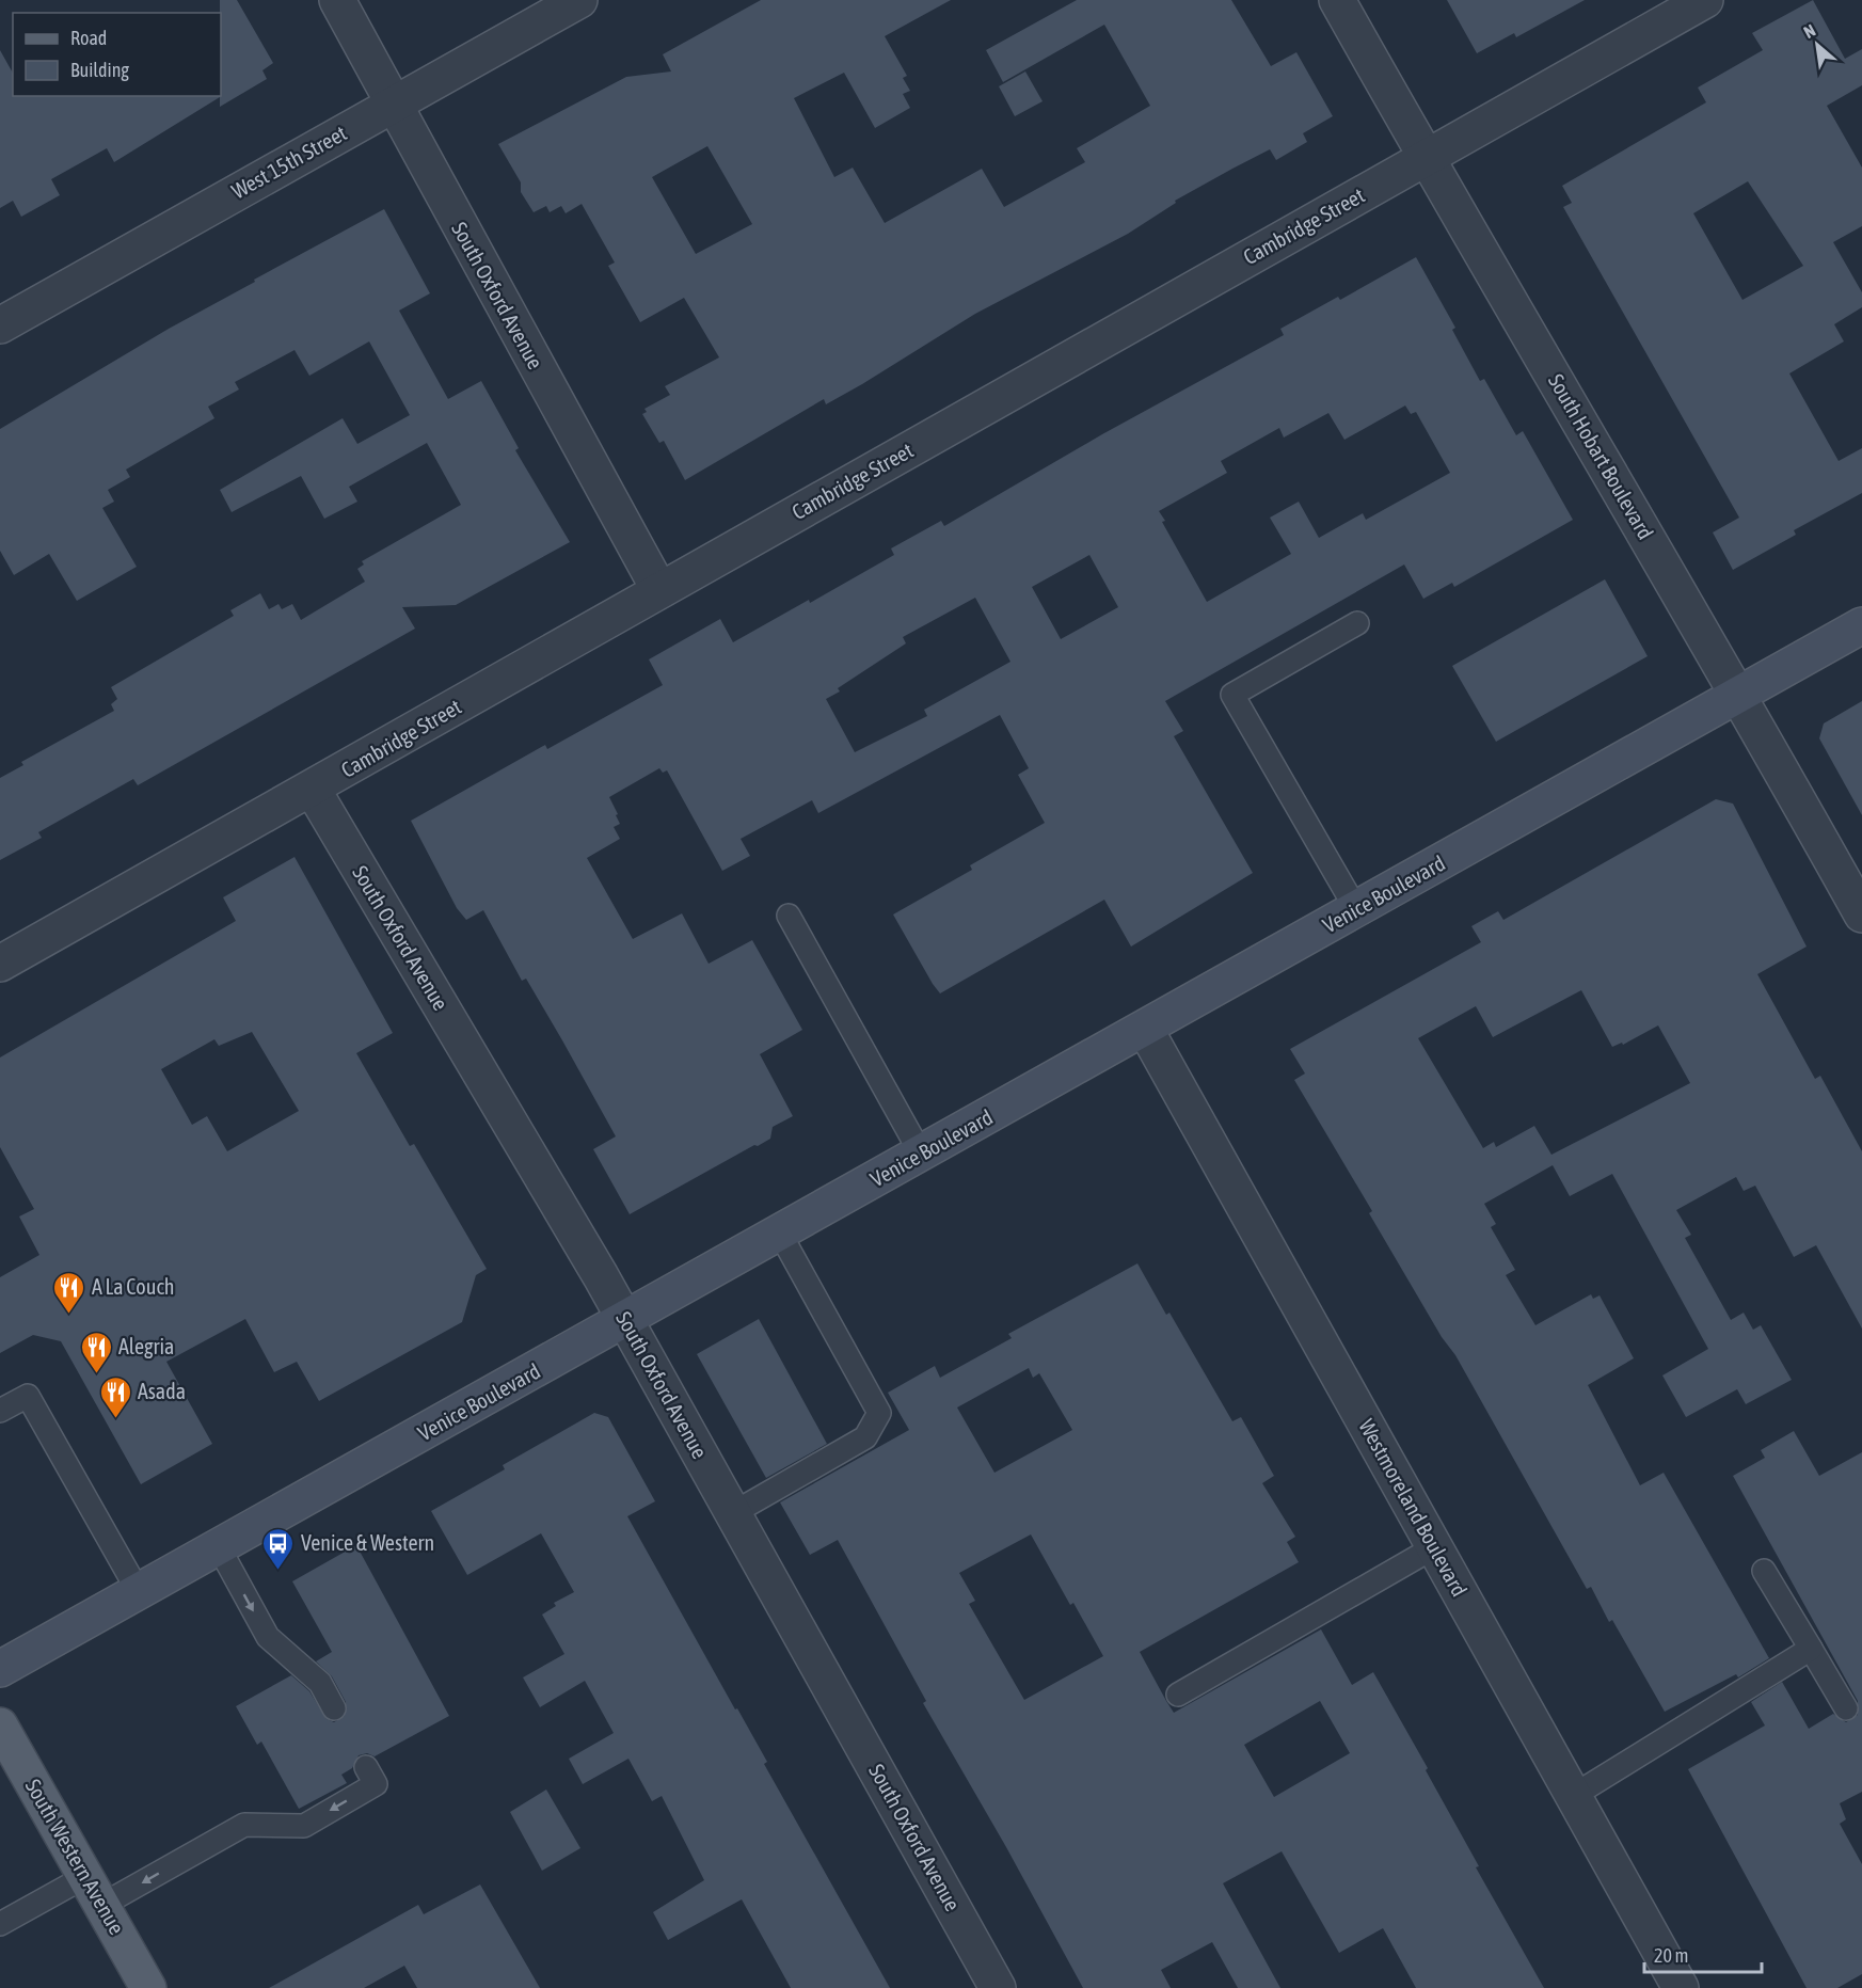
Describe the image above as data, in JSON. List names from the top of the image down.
{
  "streets": {
    "main road": ["Venice Boulevard", "South Western Avenue"],
    "street": [
      "West 15th Street",
      "Cambridge Street",
      "South Oxford Avenue",
      "South Hobart Boulevard",
      "Westmoreland Boulevard"
    ]
  },
  "crossings": [
    ["West 15th Street", "South Oxford Avenue"],
    ["Cambridge Street", "South Oxford Avenue"],
    ["Cambridge Street", "South Hobart Boulevard"],
    ["South Oxford Avenue", "Venice Boulevard"],
    ["South Hobart Boulevard", "Venice Boulevard"],
    ["Venice Boulevard", "Westmoreland Boulevard"]
  ],
  "places": {
    "restaurant": ["A La Couch", "Alegria", "Asada"],
    "bus stop": ["Venice & Western"]
  },
  "legend": ["Road", "Building"],
  "scale_bar": "20 m",
  "north": "top left"
}
